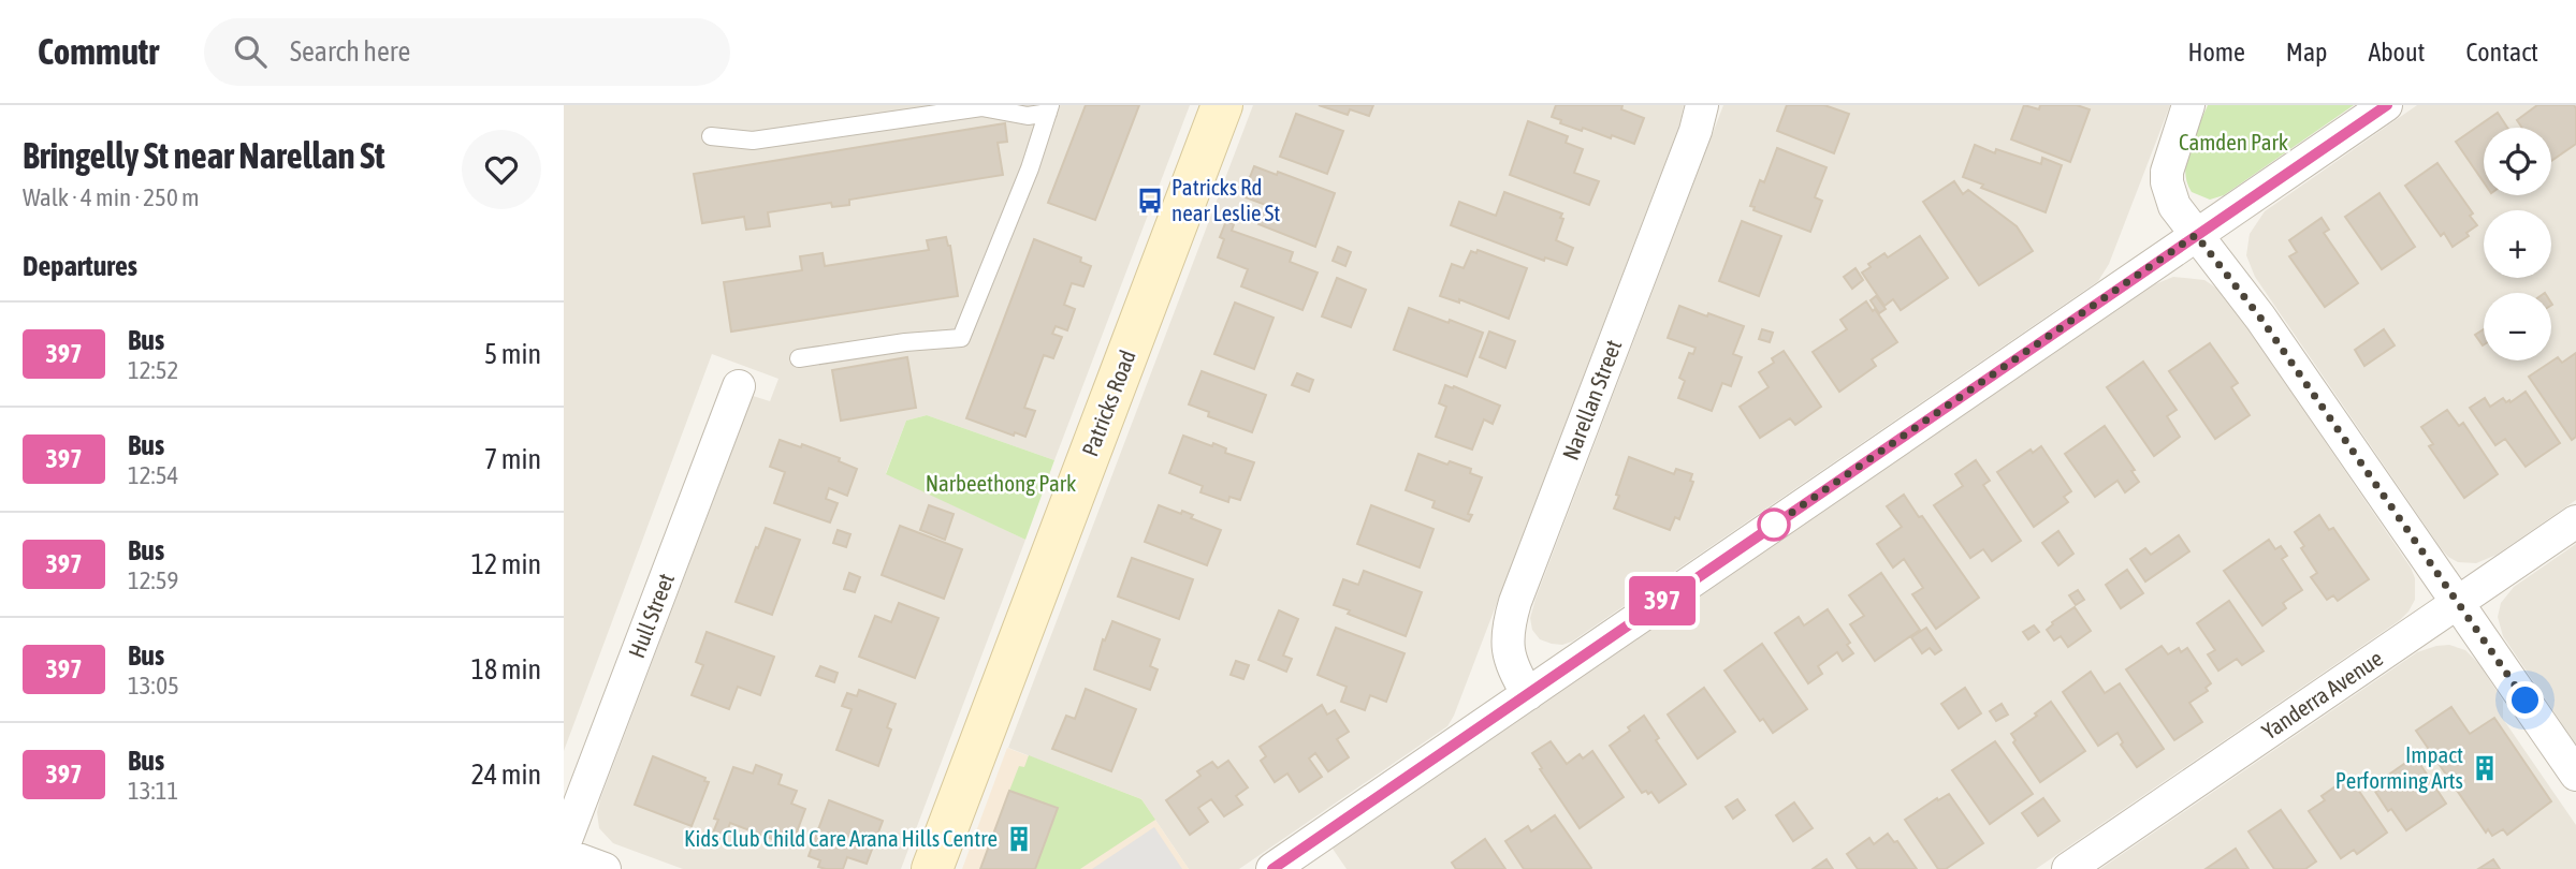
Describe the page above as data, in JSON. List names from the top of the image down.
{
  "streets": {
    "main road": ["Patricks Road"],
    "street": ["Narellan Street", "Hull Street", "Yanderra Avenue"]
  },
  "parks": ["Camden Park", "Narbeethong Park"],
  "places": {
    "bus stop": ["Patricks Rd near Leslie St"],
    "building": ["Impact Performing Arts", "Kids Club Child Care Arana Hills Centre"]
  },
  "lines": ["bus line 397"],
  "page": {
    "header": "Commutr",
    "search": "Search here",
    "nav": [
      "Home",
      "Map",
      "About",
      "Contact"
    ],
    "heading": [
      ["Bringelly St near Narellan St", "Walk · 4 min · 250 m"],
      "Departures"
    ],
    "on_map": "397",
    "map_buttons": ["+", "−"],
    "list": [
      {
        "mark": "397",
        "name": "Bus",
        "note": "12:52",
        "value": "5 min"
      },
      {
        "mark": "397",
        "name": "Bus",
        "note": "12:54",
        "value": "7 min"
      },
      {
        "mark": "397",
        "name": "Bus",
        "note": "12:59",
        "value": "12 min"
      },
      {
        "mark": "397",
        "name": "Bus",
        "note": "13:05",
        "value": "18 min"
      },
      {
        "mark": "397",
        "name": "Bus",
        "note": "13:11",
        "value": "24 min"
      }
    ]
  }
}
